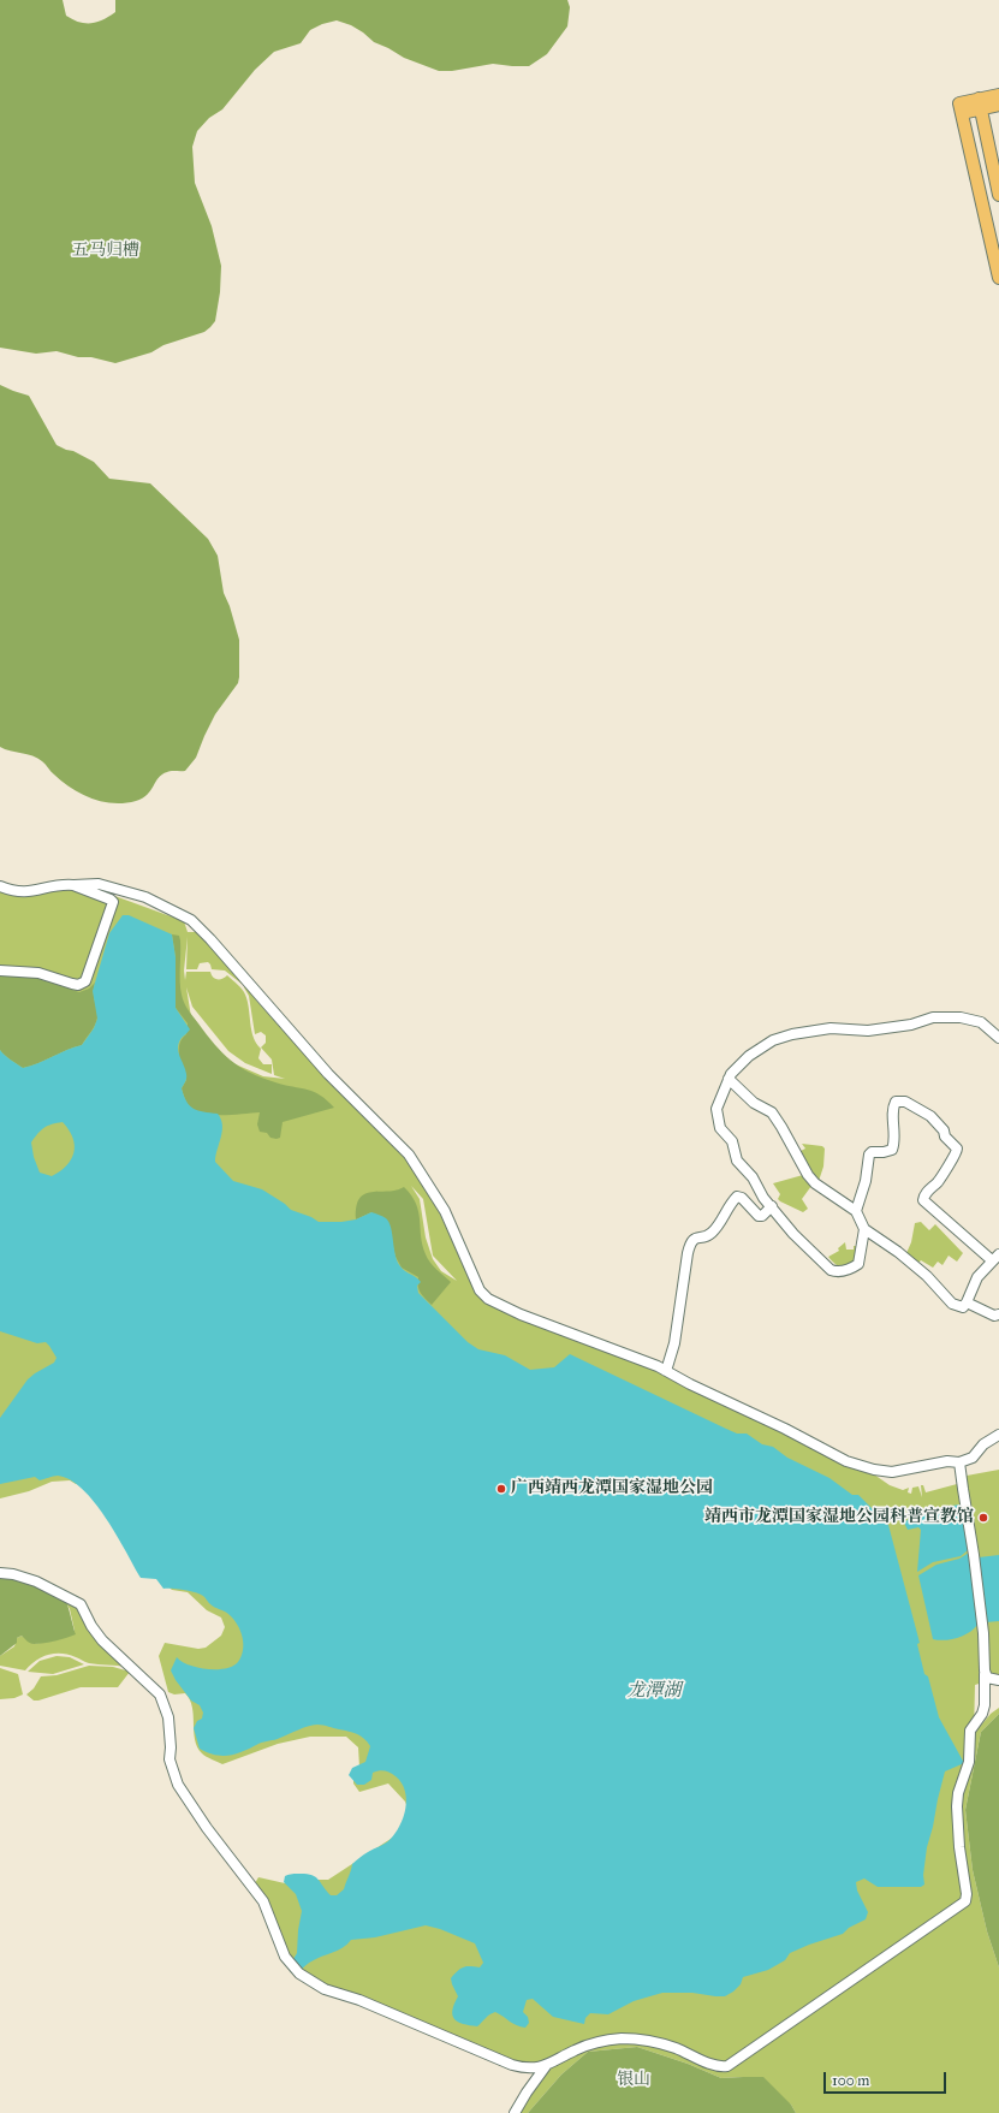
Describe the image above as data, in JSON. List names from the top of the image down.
{
  "water": ["龙潭湖"],
  "parks": ["五马归槽", "银山"],
  "places": ["广西靖西龙潭国家湿地公园", "靖西市龙潭国家湿地公园科普宣教馆"],
  "scale_bar": "100 m"
}
